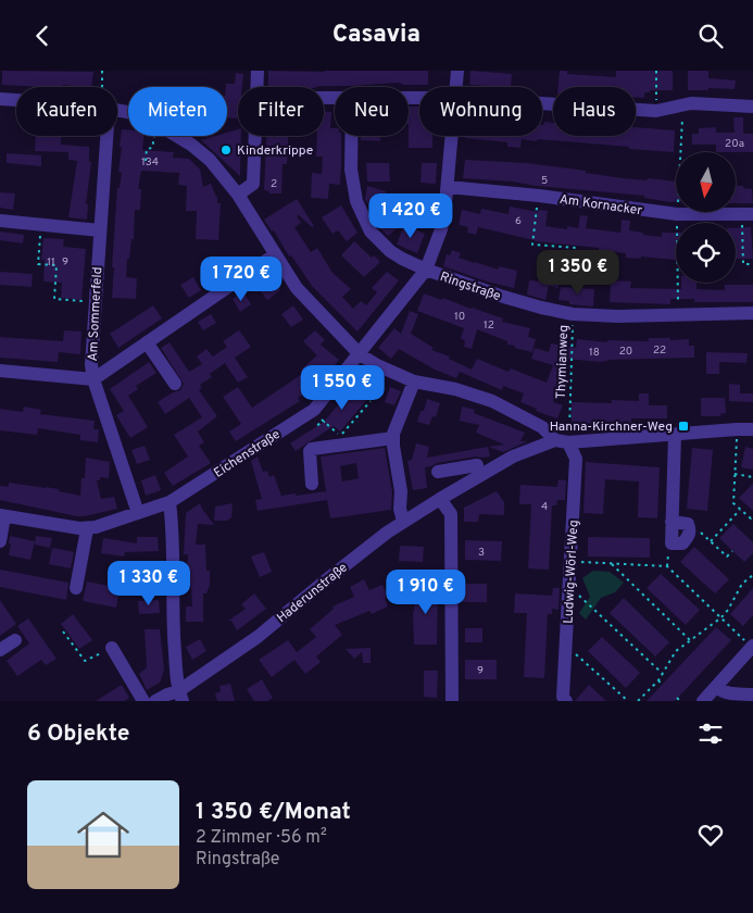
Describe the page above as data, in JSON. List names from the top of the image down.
{
  "streets": {
    "street": [
      "Am Kornacker",
      "Ringstraße",
      "Am Sommerfeld",
      "Eichenstraße",
      "Ludwig-Wörl-Weg",
      "Haderunstraße"
    ],
    "path": ["Thymianweg"]
  },
  "crossings": [
    ["Am Kornacker", "Eichenstraße"],
    ["Ringstraße", "Thymianweg"],
    ["Ringstraße", "Eichenstraße"],
    ["Am Sommerfeld", "Eichenstraße"],
    ["Thymianweg", "Ludwig-Wörl-Weg"],
    ["Thymianweg", "Haderunstraße"],
    ["Ludwig-Wörl-Weg", "Haderunstraße"]
  ],
  "places": {
    "other": ["Kinderkrippe"],
    "transit": ["Hanna-Kirchner-Weg"]
  },
  "house_numbers": [
    "20a",
    "134",
    "5",
    "2",
    "6",
    "11",
    "9",
    "10",
    "12",
    "22",
    "20",
    "18",
    "4",
    "3",
    "9"
  ],
  "north": "bottom",
  "page": {
    "header": "Casavia",
    "chip": [
      "Kaufen",
      "Mieten",
      "Filter",
      "Neu",
      "Wohnung",
      "Haus"
    ],
    "price": [
      "1 420 €",
      "1 350 €",
      "1 720 €",
      "1 550 €",
      "1 330 €",
      "1 910 €"
    ],
    "heading": "6 Objekte",
    "list": [
      {
        "name": "1 350 €/Monat",
        "note": "2 Zimmer · 56 m² · Ringstraße"
      }
    ]
  }
}
